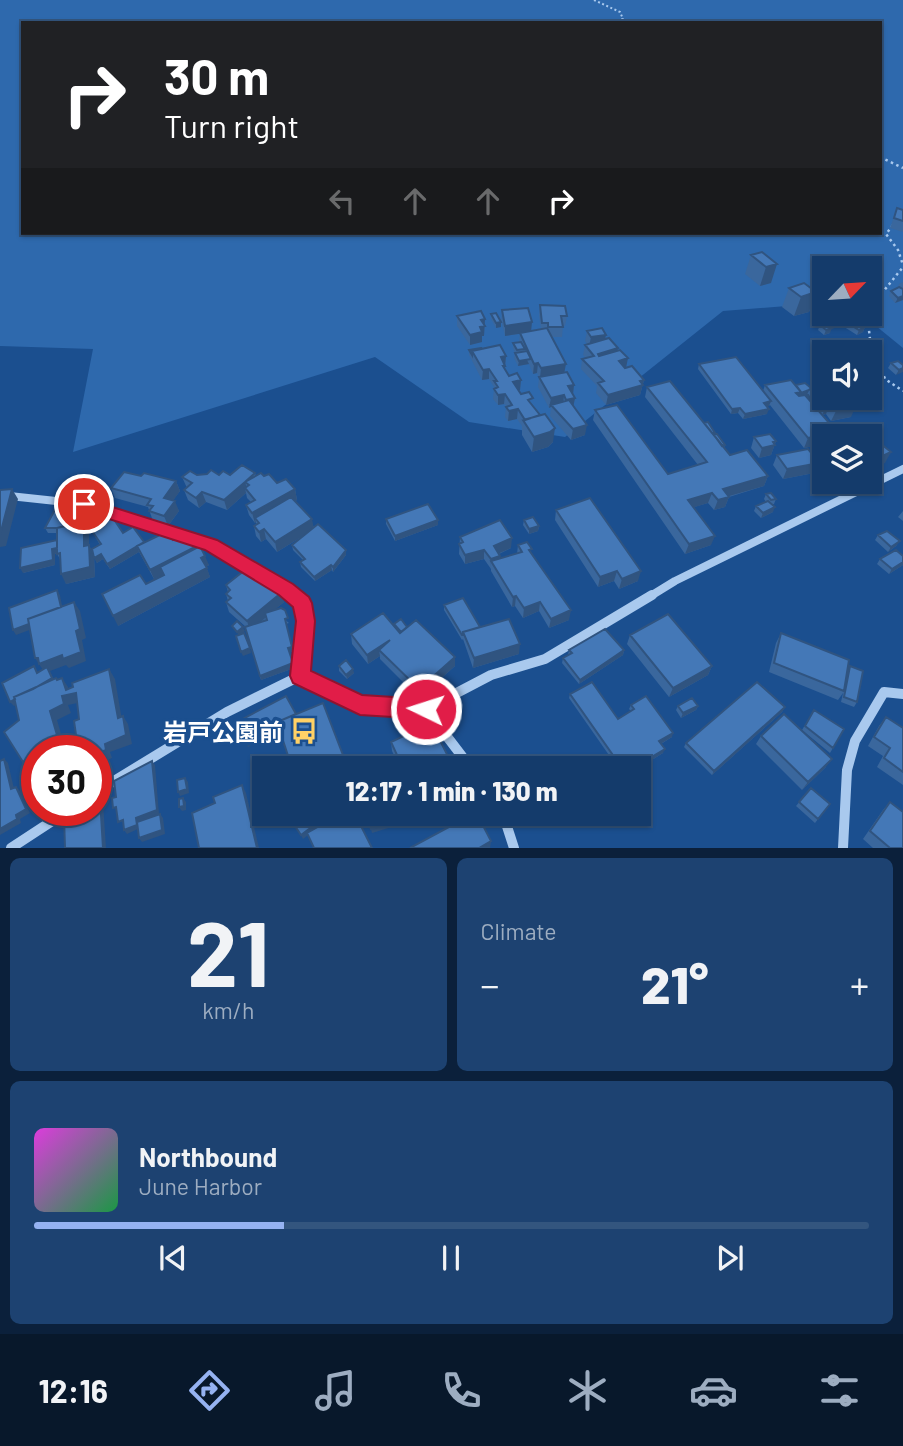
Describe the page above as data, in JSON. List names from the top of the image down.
{
  "places": {
    "bus stop": ["岩戸公園前"]
  },
  "north": "top right",
  "page": {
    "turn": ["30 m", "Turn right"],
    "limit": "30",
    "trip": "12:17 · 1 min · 130 m",
    "tile": [
      ["21", "km/h"],
      "Climate"
    ],
    "heat": ["−", "21°", "+"],
    "song": ["Northbound", "June Harbor"],
    "tabs": "12:16"
  }
}
